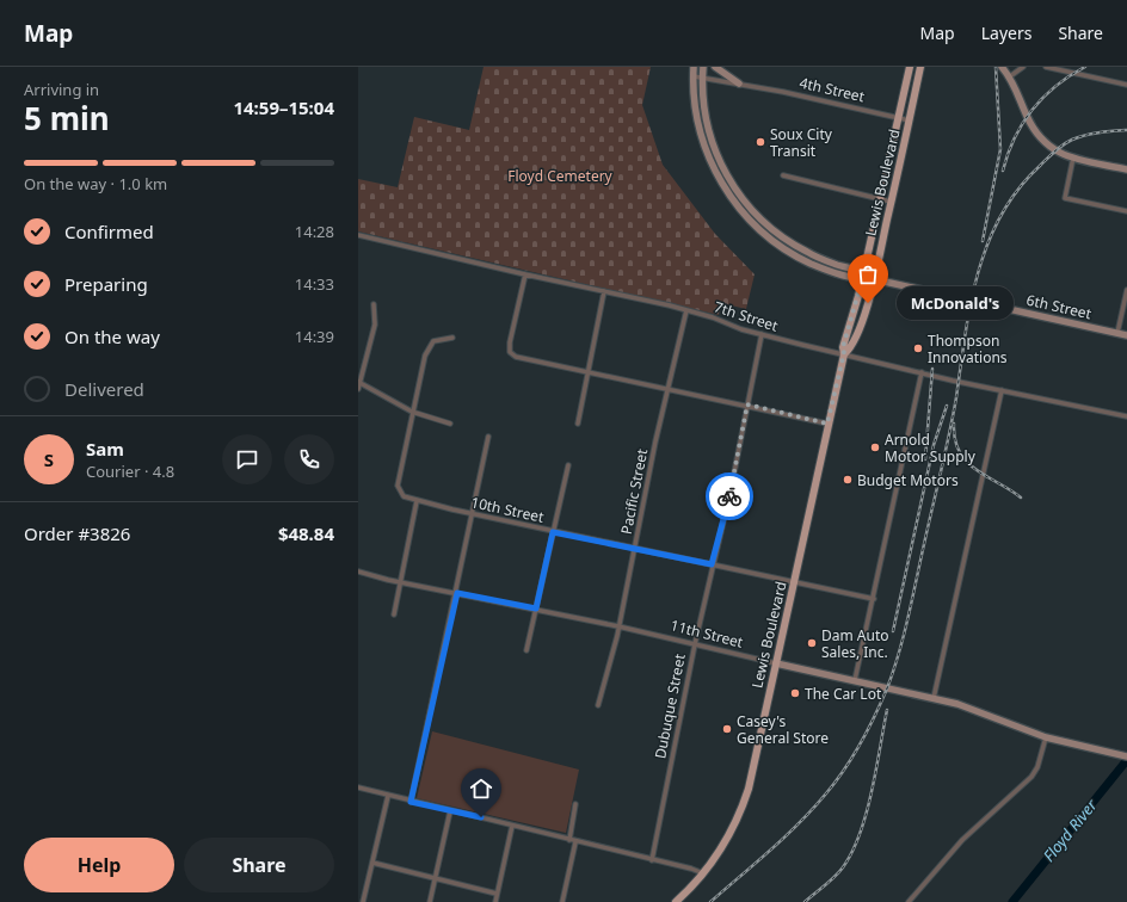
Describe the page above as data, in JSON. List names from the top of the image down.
{
  "streets": {
    "main road": ["Lewis Boulevard", "6th Street", "11th Street"],
    "street": [
      "4th Street",
      "7th Street",
      "Pacific Street",
      "10th Street",
      "Dubuque Street"
    ]
  },
  "crossings": [
    ["4th Street", "Lewis Boulevard"],
    ["Lewis Boulevard", "6th Street"],
    ["Lewis Boulevard", "7th Street"],
    ["Lewis Boulevard", "10th Street"],
    ["Lewis Boulevard", "11th Street"],
    ["7th Street", "Pacific Street"],
    ["7th Street", "Dubuque Street"],
    ["Pacific Street", "10th Street"],
    ["Pacific Street", "11th Street"],
    ["10th Street", "Dubuque Street"],
    ["11th Street", "Dubuque Street"]
  ],
  "water": ["Floyd River"],
  "parks": ["Floyd Cemetery"],
  "places": [
    "Soux City Transit",
    "McDonald's",
    "Thompson Innovations",
    "Arnold Motor Supply",
    "Budget Motors",
    "Dam Auto Sales, Inc.",
    "The Car Lot",
    "Casey's General Store"
  ],
  "page": {
    "header": "Map",
    "nav": ["Map", "Layers", "Share"],
    "heading": ["5 min", "Arriving in", "14:59–15:04"],
    "panel": [
      "Sam",
      "Courier · 4.8",
      "Order #3826",
      "$48.84"
    ],
    "bar": "On the way · 1.0 km",
    "list": [
      ["Confirmed", "14:28"],
      ["Preparing", "14:33"],
      ["On the way", "14:39"],
      "Delivered"
    ],
    "bubble": "McDonald's",
    "round": "S",
    "buttons": ["Help", "Share"]
  }
}
